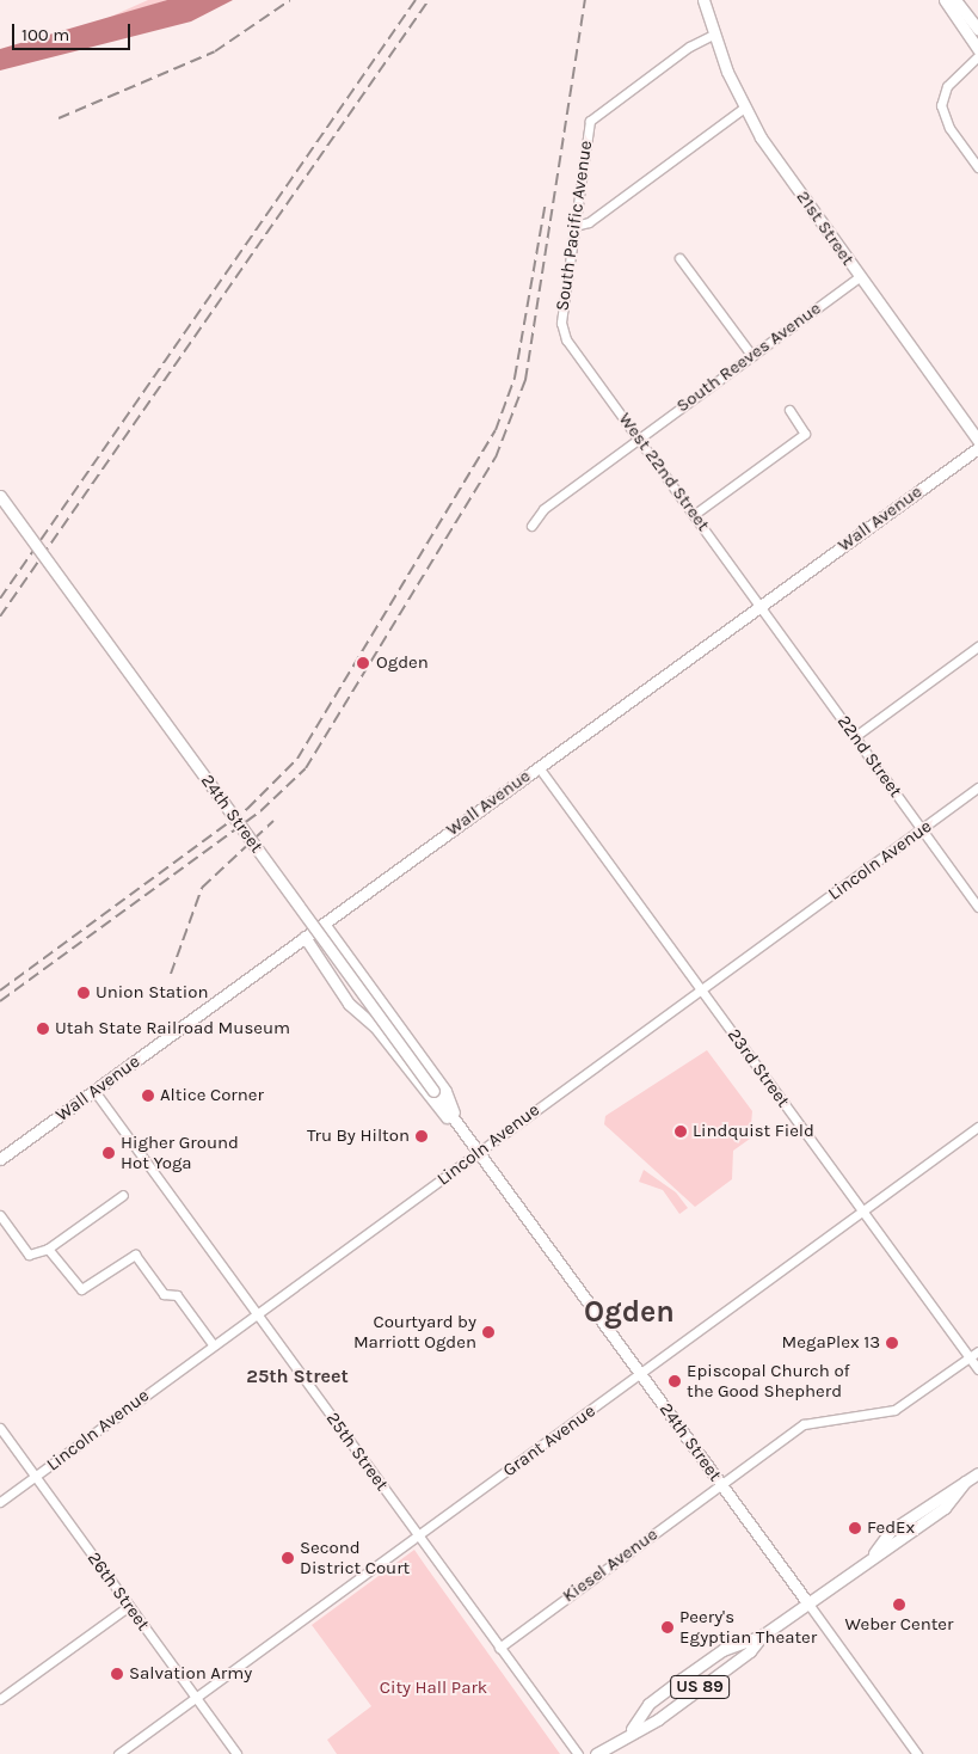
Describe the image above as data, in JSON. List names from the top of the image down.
{
  "streets": {
    "main road": [
      "21st Street",
      "Wall Avenue",
      "24th Street",
      "US 89"
    ],
    "street": [
      "South Pacific Avenue",
      "South Reeves Avenue",
      "West 22nd Street",
      "22nd Street",
      "Lincoln Avenue",
      "23rd Street",
      "Grant Avenue",
      "25th Street",
      "Kiesel Avenue",
      "26th Street"
    ]
  },
  "crossings": [
    ["South Pacific Avenue", "21st Street"],
    ["South Pacific Avenue", "West 22nd Street"],
    ["21st Street", "South Reeves Avenue"],
    ["South Reeves Avenue", "West 22nd Street"],
    ["West 22nd Street", "Wall Avenue"],
    ["West 22nd Street", "22nd Street"],
    ["Wall Avenue", "22nd Street"],
    ["Wall Avenue", "24th Street"],
    ["Wall Avenue", "23rd Street"],
    ["Wall Avenue", "25th Street"],
    ["22nd Street", "Lincoln Avenue"],
    ["24th Street", "Lincoln Avenue"],
    ["24th Street", "Grant Avenue"],
    ["24th Street", "Kiesel Avenue"],
    ["24th Street", "US 89"],
    ["Lincoln Avenue", "23rd Street"],
    ["Lincoln Avenue", "25th Street"],
    ["Lincoln Avenue", "26th Street"],
    ["23rd Street", "Grant Avenue"],
    ["23rd Street", "Kiesel Avenue"],
    ["Grant Avenue", "25th Street"],
    ["Grant Avenue", "26th Street"],
    ["25th Street", "Kiesel Avenue"]
  ],
  "districts": ["Ogden", "25th Street"],
  "parks": ["City Hall Park"],
  "places": [
    "Ogden",
    "Union Station",
    "Utah State Railroad Museum",
    "Altice Corner",
    "Lindquist Field",
    "Tru By Hilton",
    "Higher Ground Hot Yoga",
    "Courtyard by Marriott Ogden",
    "MegaPlex 13",
    "Episcopal Church of the Good Shepherd",
    "FedEx",
    "Second District Court",
    "Weber Center",
    "Peery's Egyptian Theater",
    "Salvation Army"
  ],
  "scale_bar": "100 m"
}
